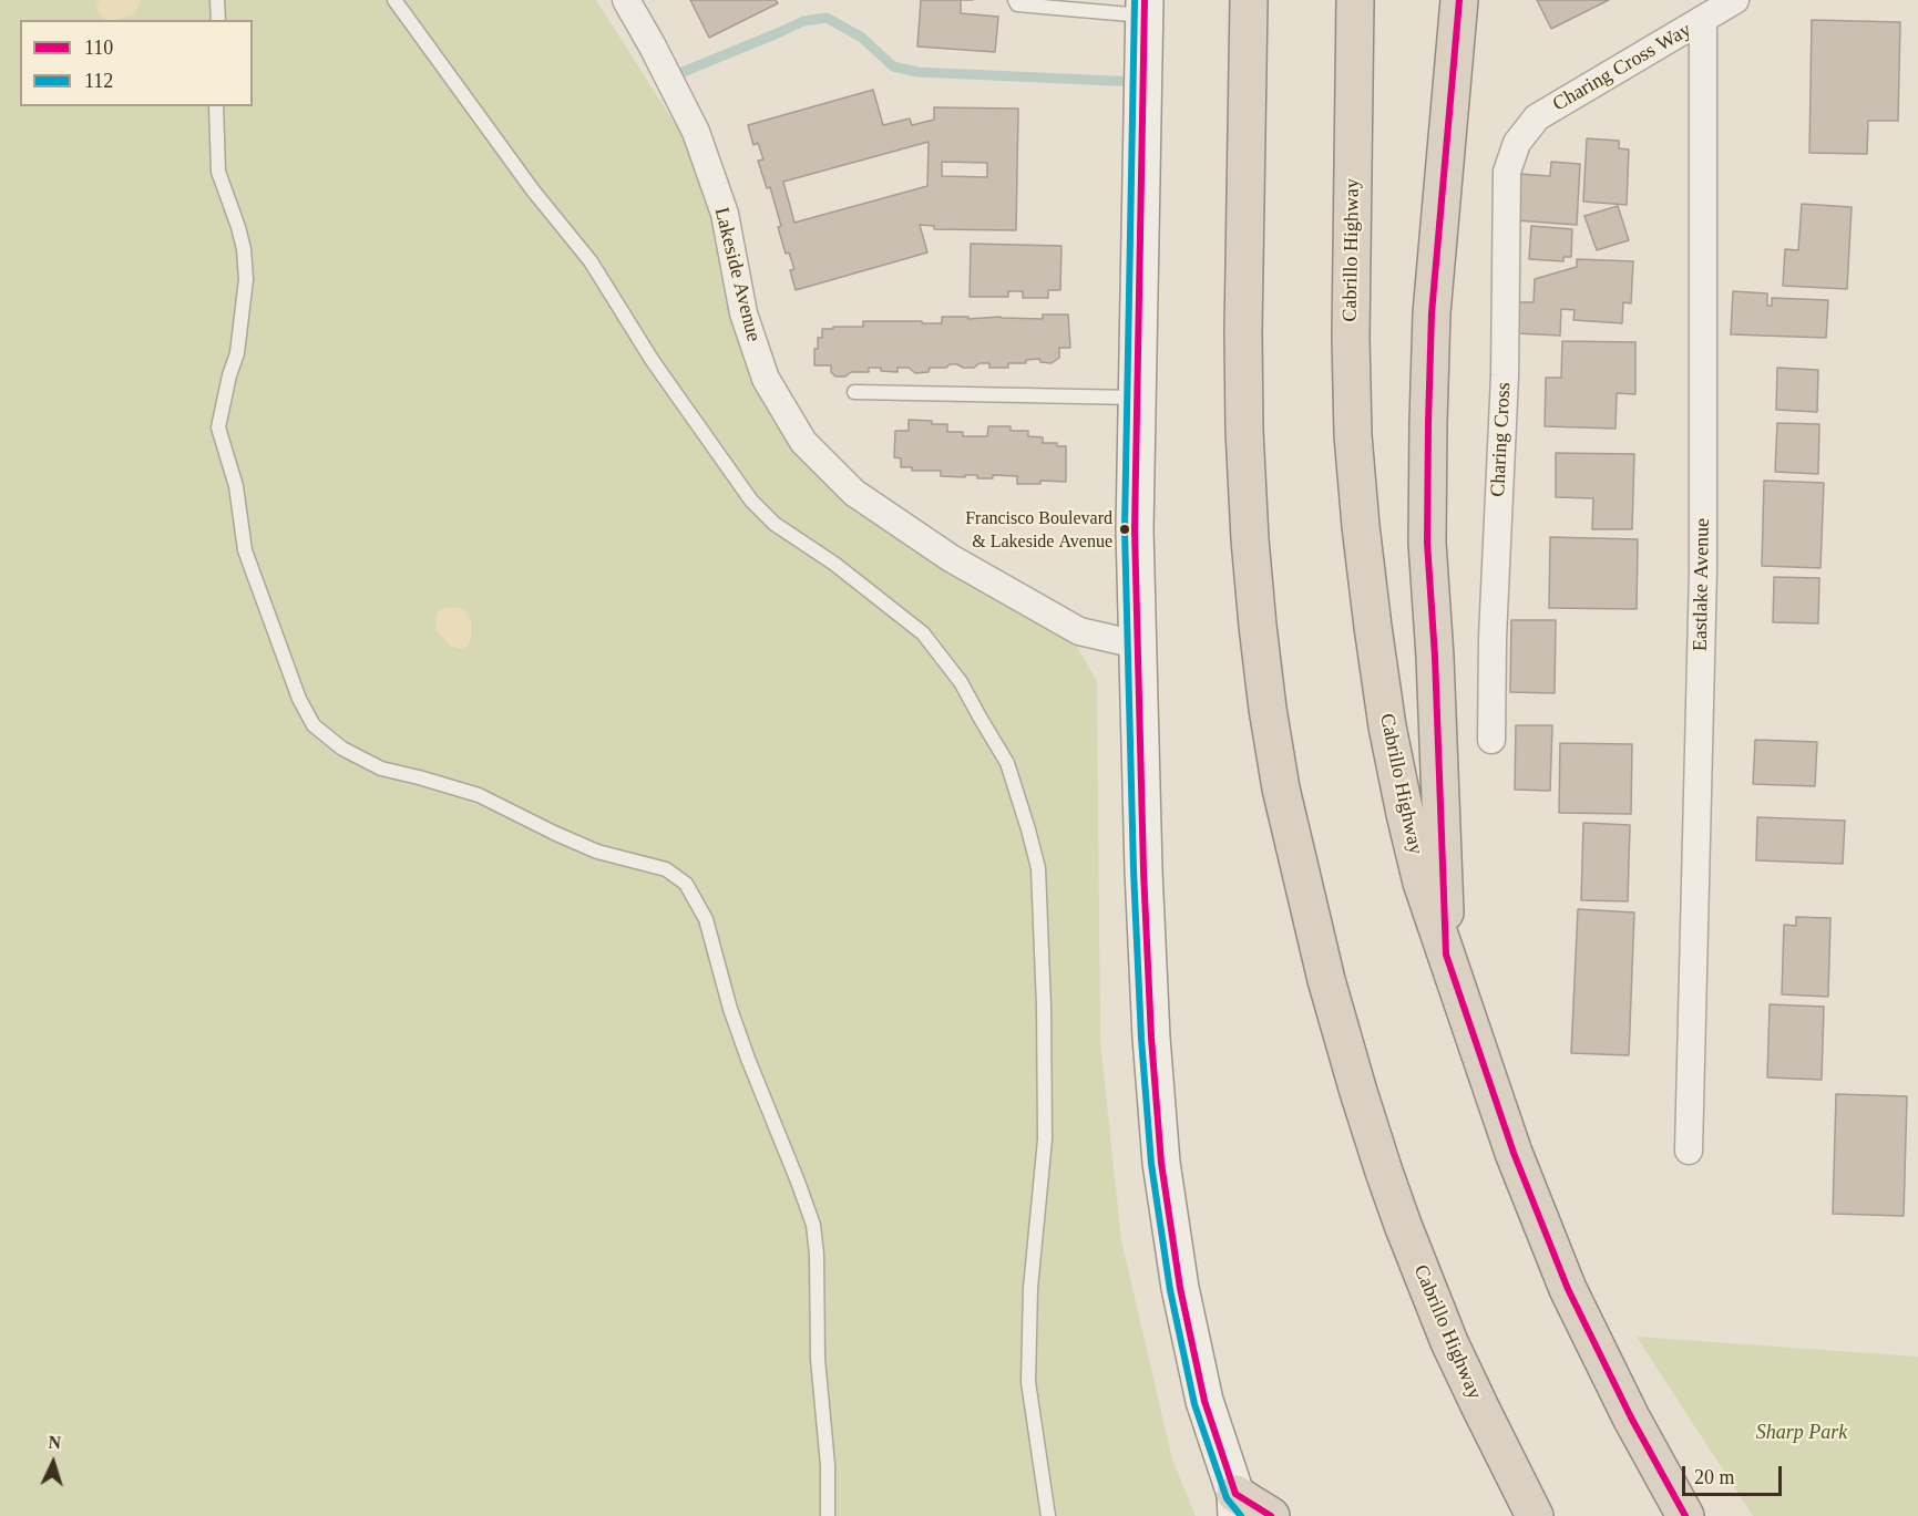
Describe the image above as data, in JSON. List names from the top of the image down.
{
  "streets": {
    "highway": ["Cabrillo Highway"],
    "street": [
      "Charing Cross Way",
      "Lakeside Avenue",
      "Charing Cross",
      "Eastlake Avenue"
    ]
  },
  "crossings": [
    ["Charing Cross Way", "Charing Cross"],
    ["Charing Cross Way", "Eastlake Avenue"]
  ],
  "parks": ["Sharp Park"],
  "places": ["Francisco Boulevard & Lakeside Avenue"],
  "lines": ["transit line 110", "transit line 112"],
  "legend": ["110", "112"],
  "scale_bar": "20 m",
  "north": "top"
}
